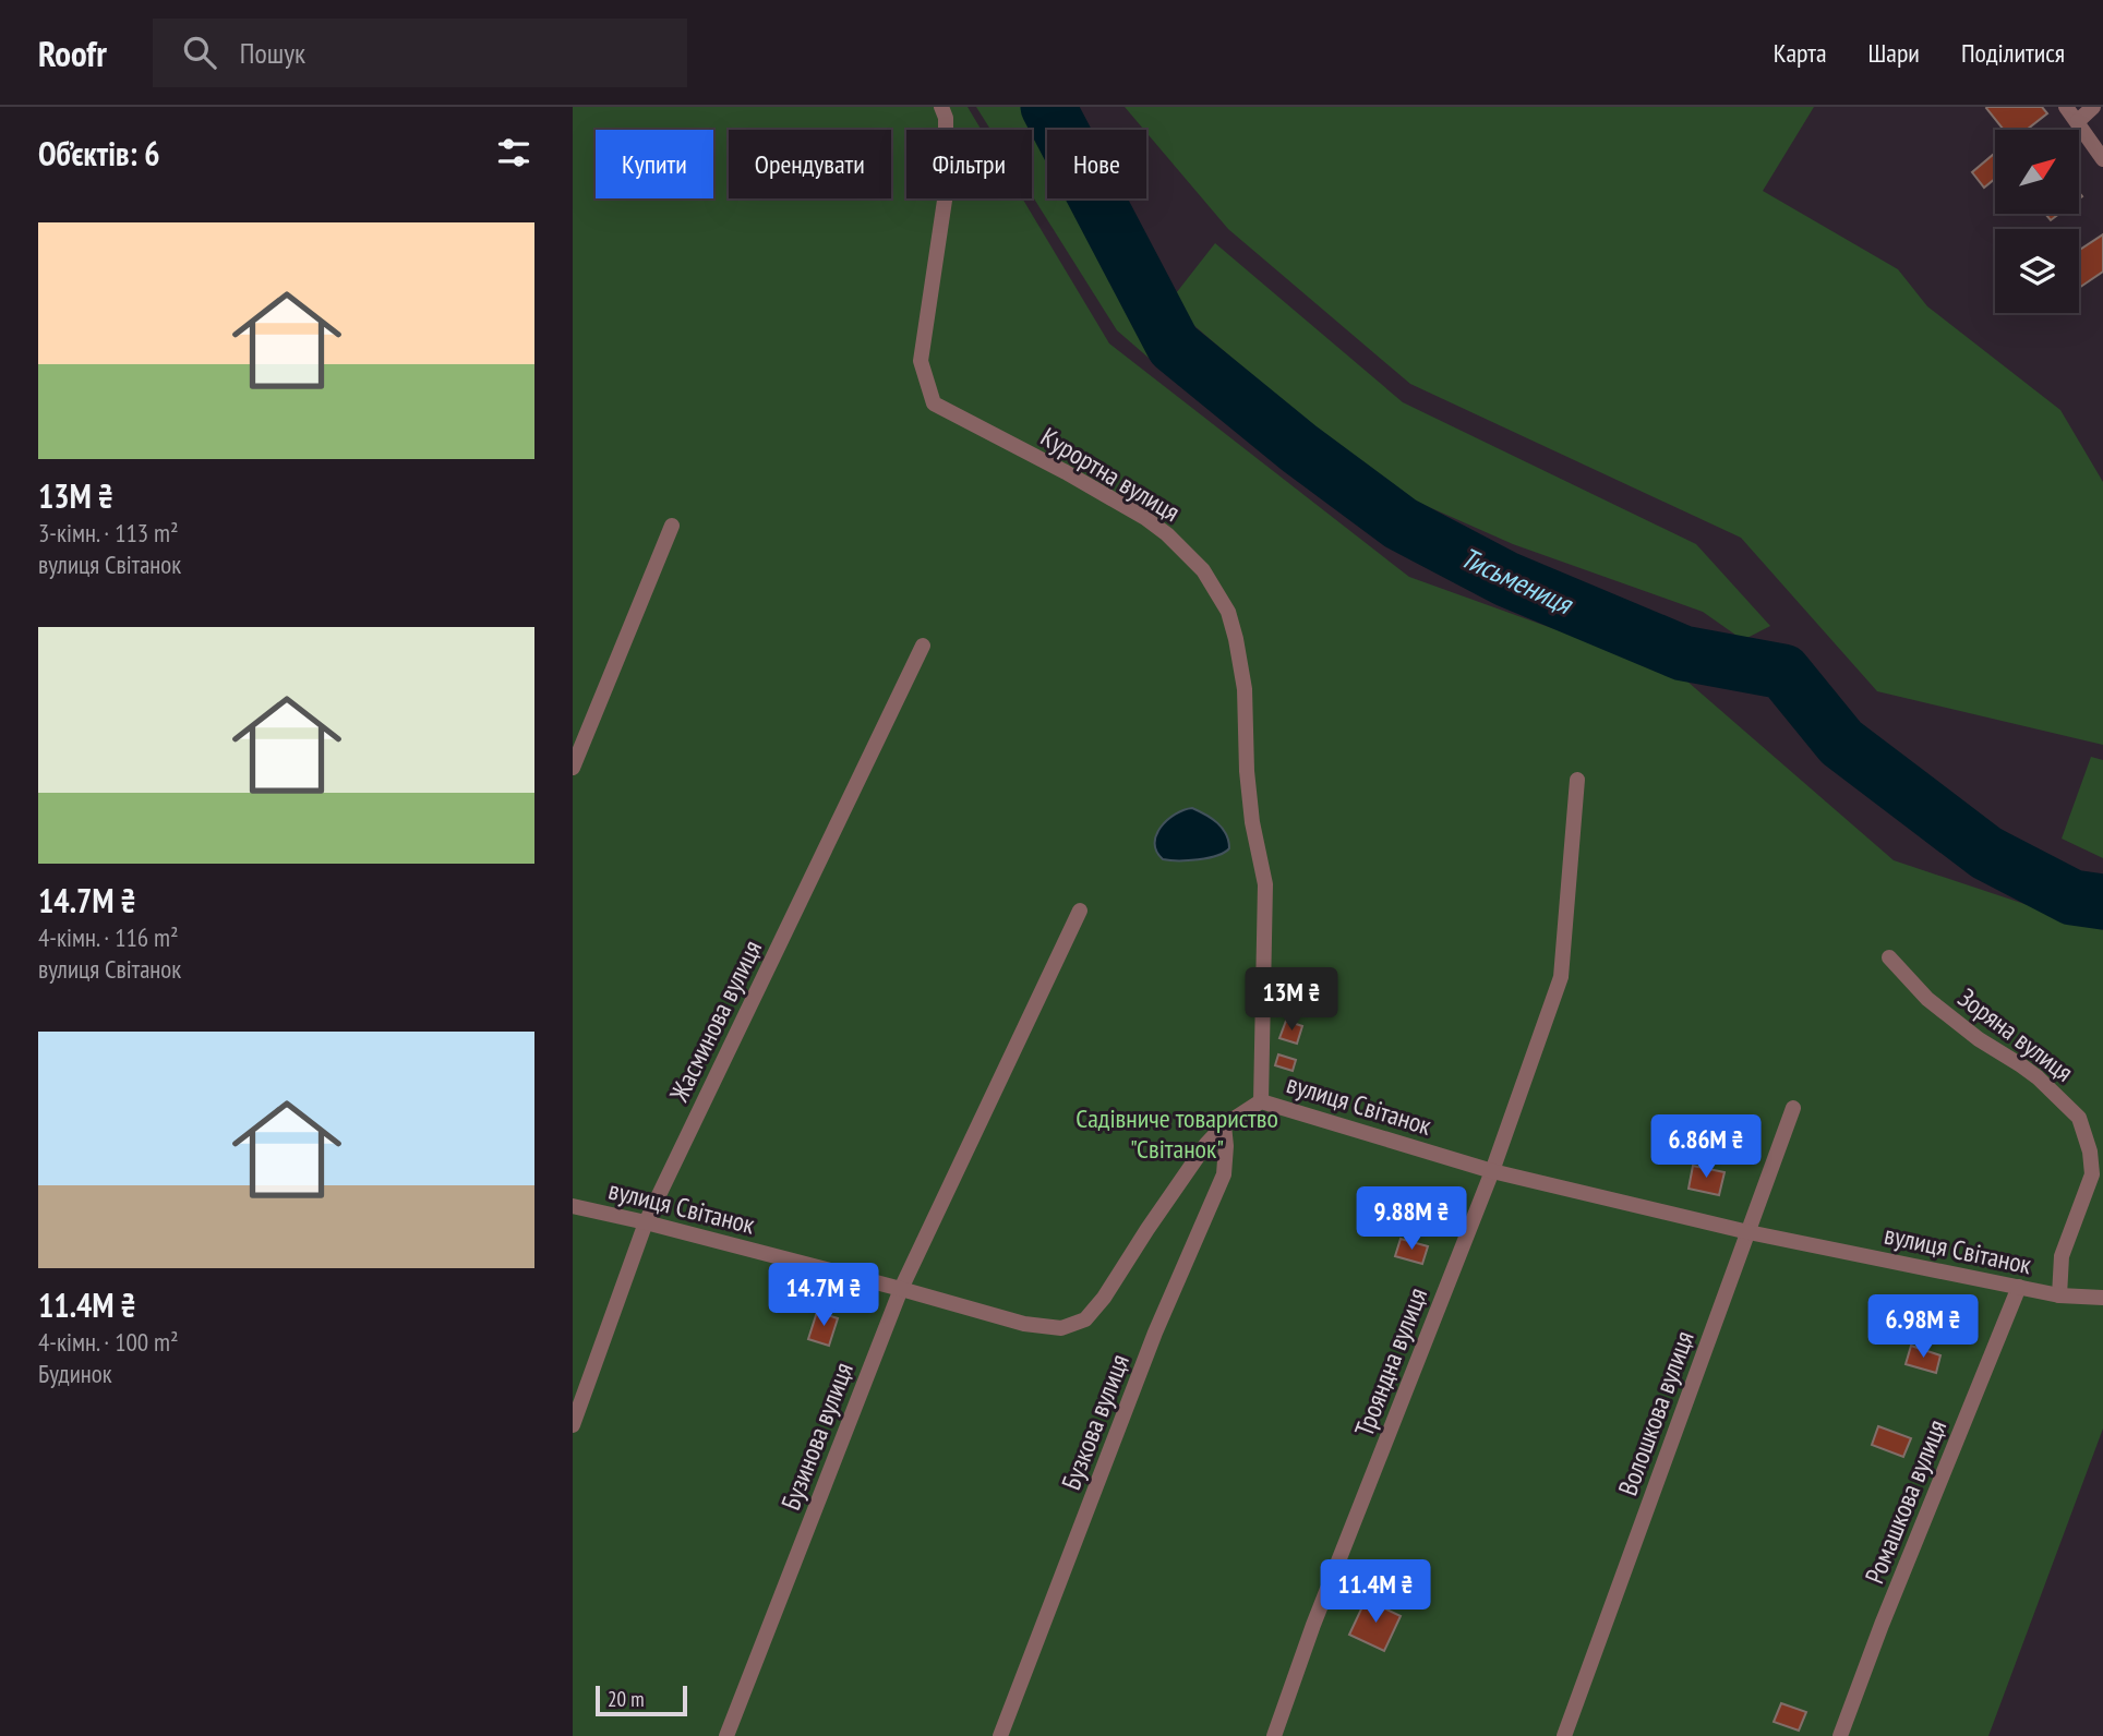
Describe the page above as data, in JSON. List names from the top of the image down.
{
  "streets": {
    "street": [
      "Курортна вулиця",
      "Жасминова вулиця",
      "Зоряна вулиця",
      "вулиця Світанок",
      "Трояндна вулиця",
      "Волошкова вулиця",
      "Бузкова вулиця",
      "Бузинова вулиця",
      "Ромашкова вулиця"
    ]
  },
  "crossings": [
    ["Курортна вулиця", "вулиця Світанок"],
    ["Жасминова вулиця", "вулиця Світанок"],
    ["Зоряна вулиця", "вулиця Світанок"],
    ["вулиця Світанок", "Трояндна вулиця"],
    ["вулиця Світанок", "Волошкова вулиця"],
    ["вулиця Світанок", "Бузкова вулиця"],
    ["вулиця Світанок", "Бузинова вулиця"],
    ["вулиця Світанок", "Ромашкова вулиця"]
  ],
  "water": ["Тисьмениця"],
  "parks": ["Садівниче товариство \"Світанок\""],
  "scale_bar": "20 m",
  "north": "top right",
  "page": {
    "header": "Roofr",
    "search": "Пошук",
    "nav": ["Карта", "Шари", "Поділитися"],
    "heading": "Об’єктів: 6",
    "chip": [
      "Купити",
      "Орендувати",
      "Фільтри",
      "Нове"
    ],
    "list": [
      {
        "name": "13M ₴",
        "note": "3-кімн. · 113 m² · вулиця Світанок"
      },
      {
        "name": "14.7M ₴",
        "note": "4-кімн. · 116 m² · вулиця Світанок"
      },
      {
        "name": "11.4M ₴",
        "note": "4-кімн. · 100 m² · Будинок"
      }
    ],
    "price": [
      "13M ₴",
      "6.86M ₴",
      "9.88M ₴",
      "14.7M ₴",
      "6.98M ₴",
      "11.4M ₴"
    ],
    "scale": "20 m"
  }
}
